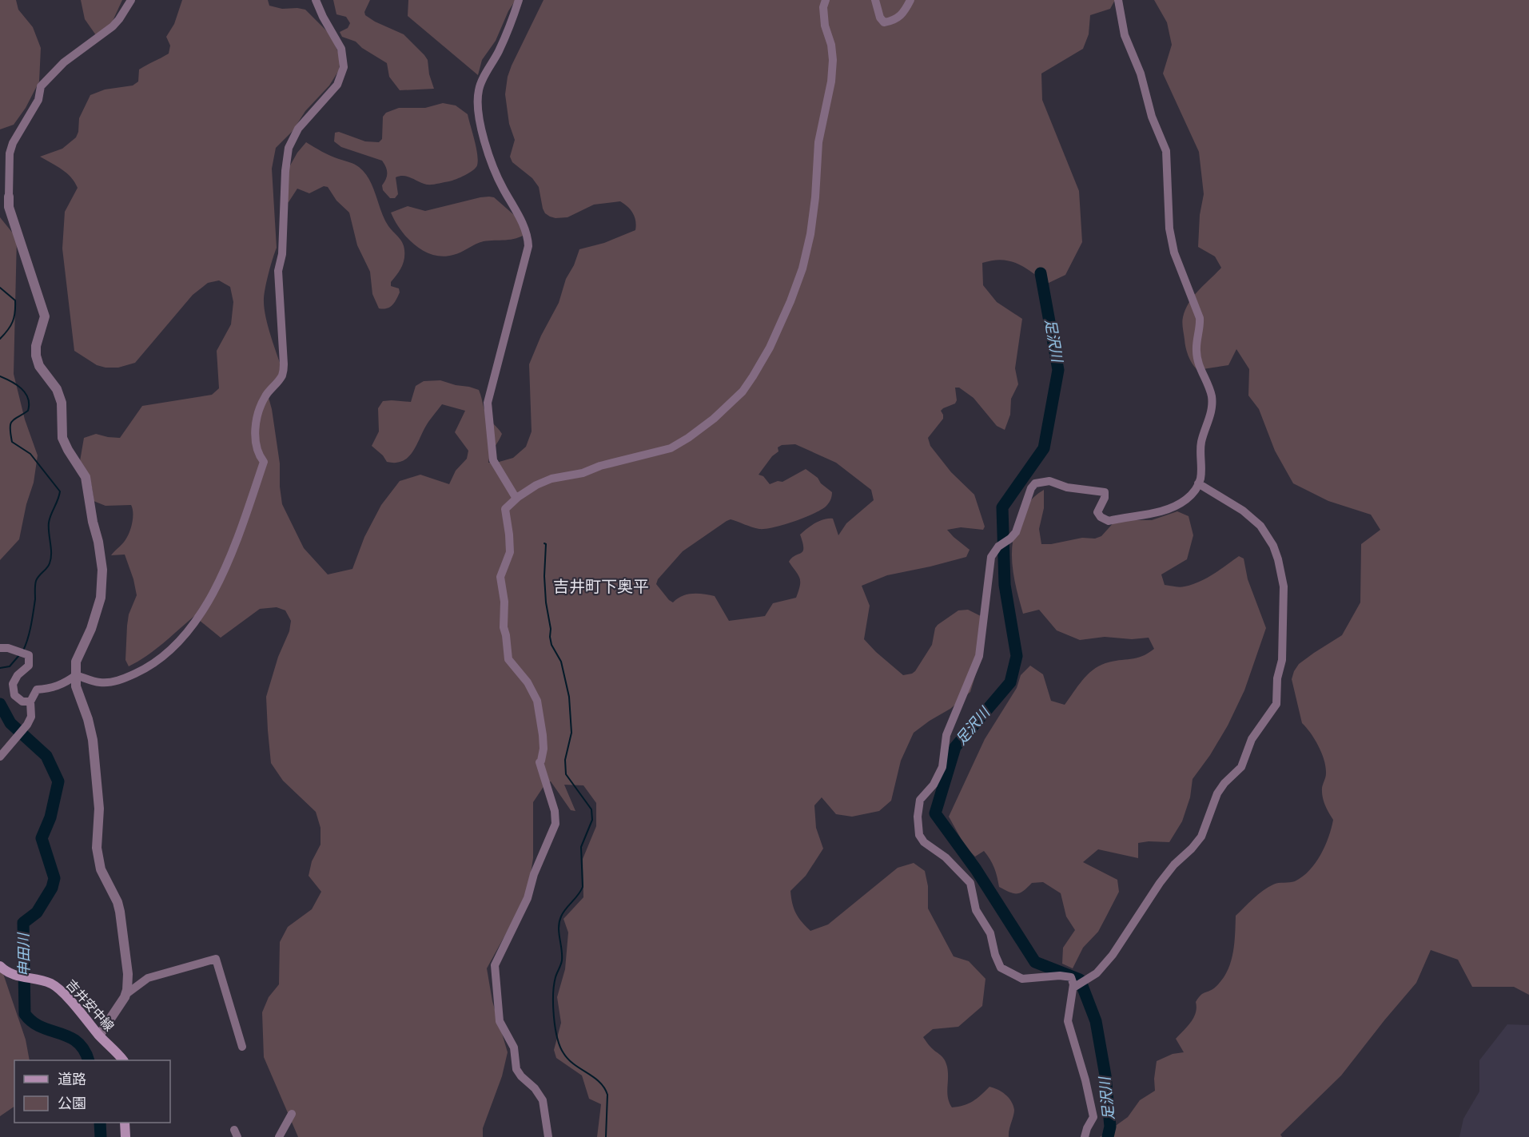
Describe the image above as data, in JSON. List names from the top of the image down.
{
  "streets": {
    "main road": ["吉井安中線"]
  },
  "districts": ["吉井町下奥平"],
  "water": ["足沢川", "申田川"],
  "legend": ["道路", "公園"]
}
